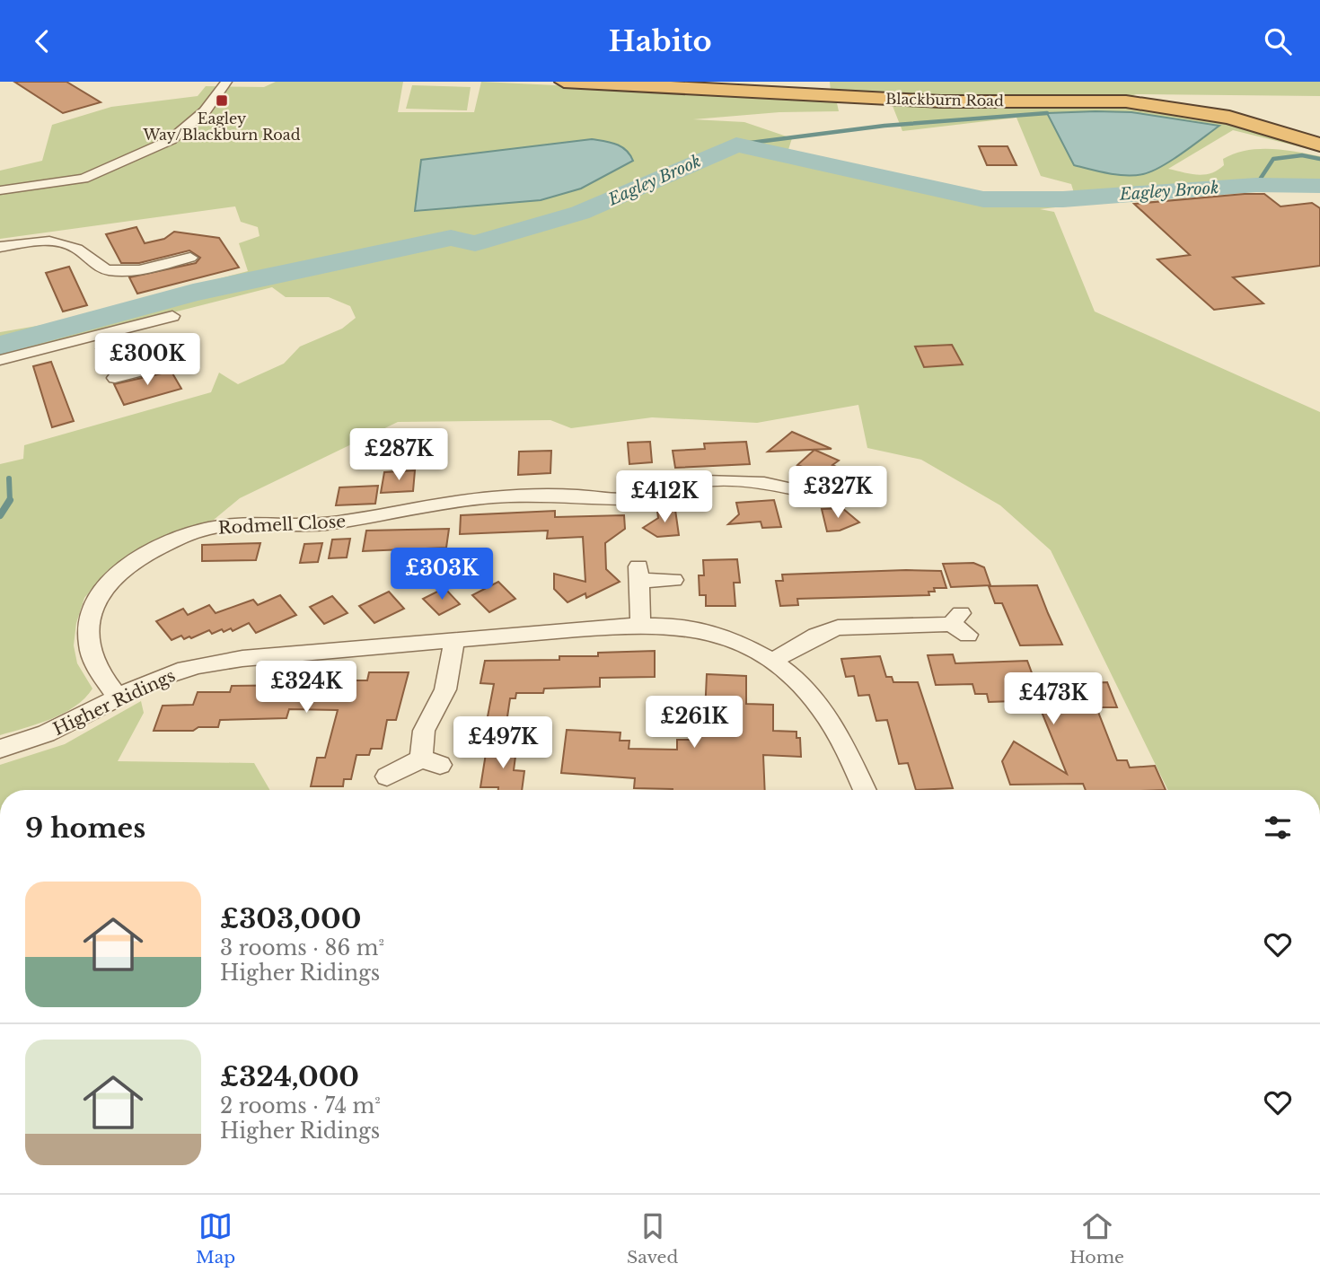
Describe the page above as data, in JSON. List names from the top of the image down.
{
  "streets": {
    "highway": ["Blackburn Road"],
    "street": ["Rodmell Close", "Higher Ridings"]
  },
  "crossings": [
    ["Rodmell Close", "Higher Ridings"]
  ],
  "water": ["Eagley Brook"],
  "places": {
    "transit": ["Eagley Way/Blackburn Road"]
  },
  "page": {
    "header": "Habito",
    "price": [
      "£300K",
      "£287K",
      "£327K",
      "£412K",
      "£303K",
      "£324K",
      "£473K",
      "£261K",
      "£497K"
    ],
    "heading": "9 homes",
    "list": [
      {
        "name": "£303,000",
        "note": "3 rooms · 86 m² · Higher Ridings"
      },
      {
        "name": "£324,000",
        "note": "2 rooms · 74 m² · Higher Ridings"
      }
    ],
    "tabs": ["Map", "Saved", "Home"]
  }
}
